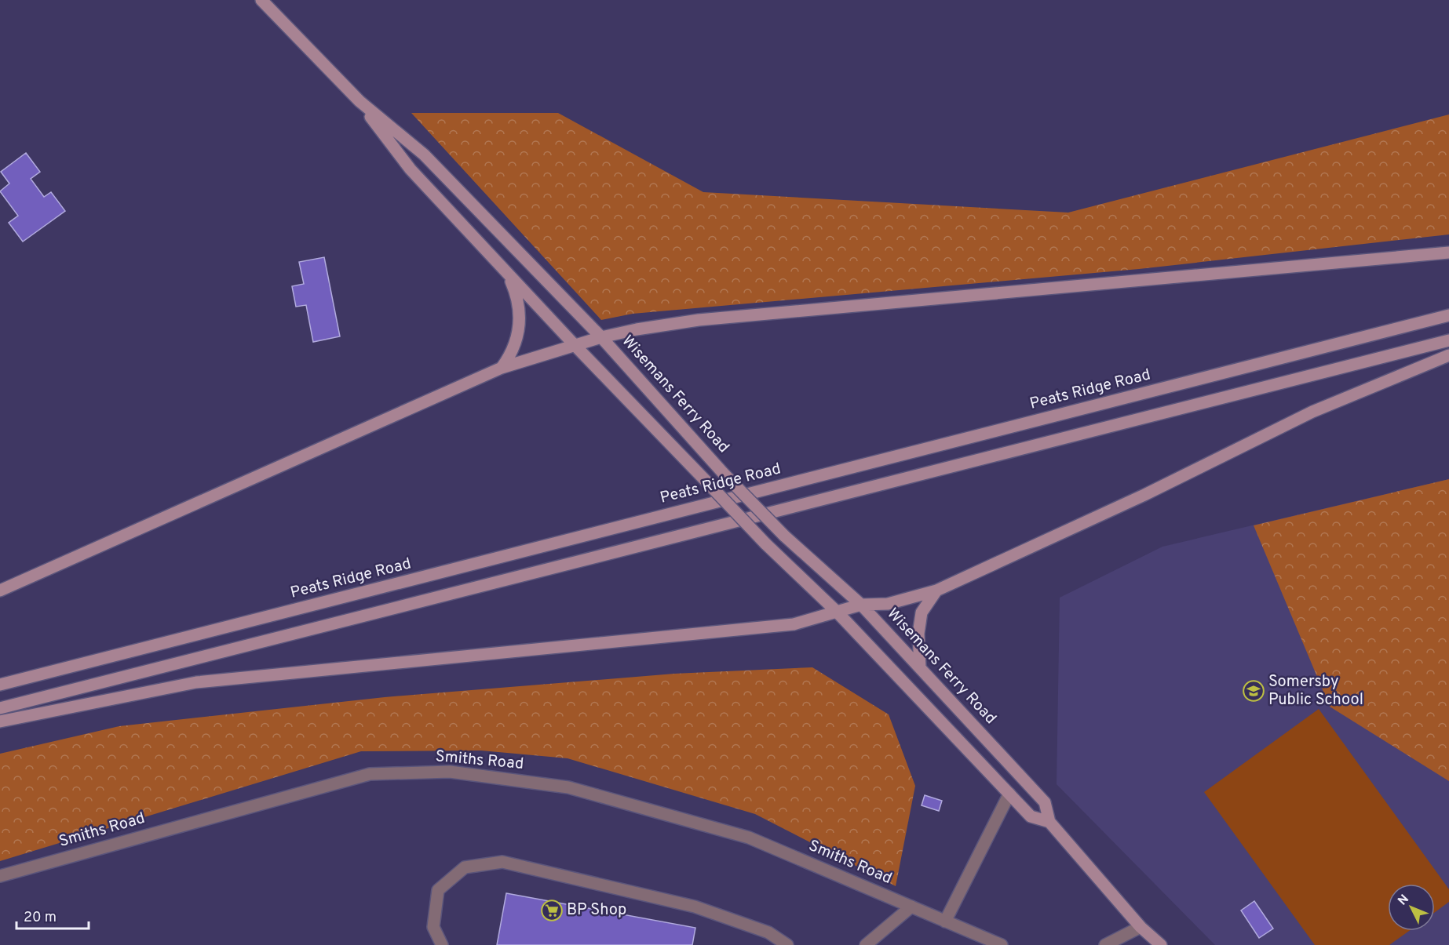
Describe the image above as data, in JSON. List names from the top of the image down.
{
  "streets": {
    "main road": ["Peats Ridge Road", "Wisemans Ferry Road"],
    "street": ["Smiths Road"]
  },
  "places": {
    "school or university": ["Somersby Public School"],
    "supermarket": ["BP Shop"]
  },
  "scale_bar": "20 m",
  "north": "top left"
}
